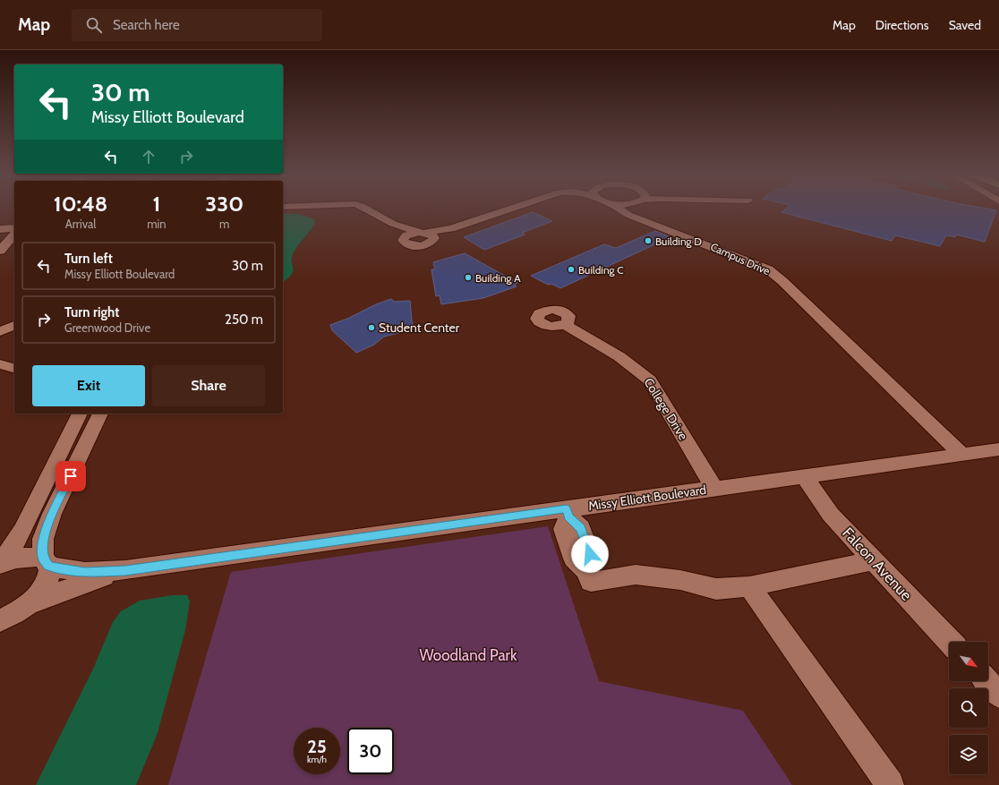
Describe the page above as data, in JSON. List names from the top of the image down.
{
  "streets": {
    "street": [
      "Campus Drive",
      "College Drive",
      "Missy Elliott Boulevard",
      "Falcon Avenue"
    ]
  },
  "crossings": [
    ["Campus Drive", "Missy Elliott Boulevard"],
    ["College Drive", "Missy Elliott Boulevard"],
    ["Missy Elliott Boulevard", "Falcon Avenue"]
  ],
  "parks": ["Woodland Park"],
  "places": [
    "Building D",
    "Building C",
    "Building A",
    "Student Center"
  ],
  "north": "bottom right",
  "page": {
    "header": "Map",
    "search": "Search here",
    "nav": ["Map", "Directions", "Saved"],
    "turn": ["30 m", "Missy Elliott Boulevard"],
    "eta": [
      "10:48",
      "Arrival",
      "1",
      "min",
      "330",
      "m"
    ],
    "list": [
      {
        "name": "Turn left",
        "note": "Missy Elliott Boulevard",
        "value": "30 m"
      },
      {
        "name": "Turn right",
        "note": "Greenwood Drive",
        "value": "250 m"
      }
    ],
    "buttons": ["Exit", "Share"],
    "speed": "25 km/h",
    "limit": "30"
  }
}
